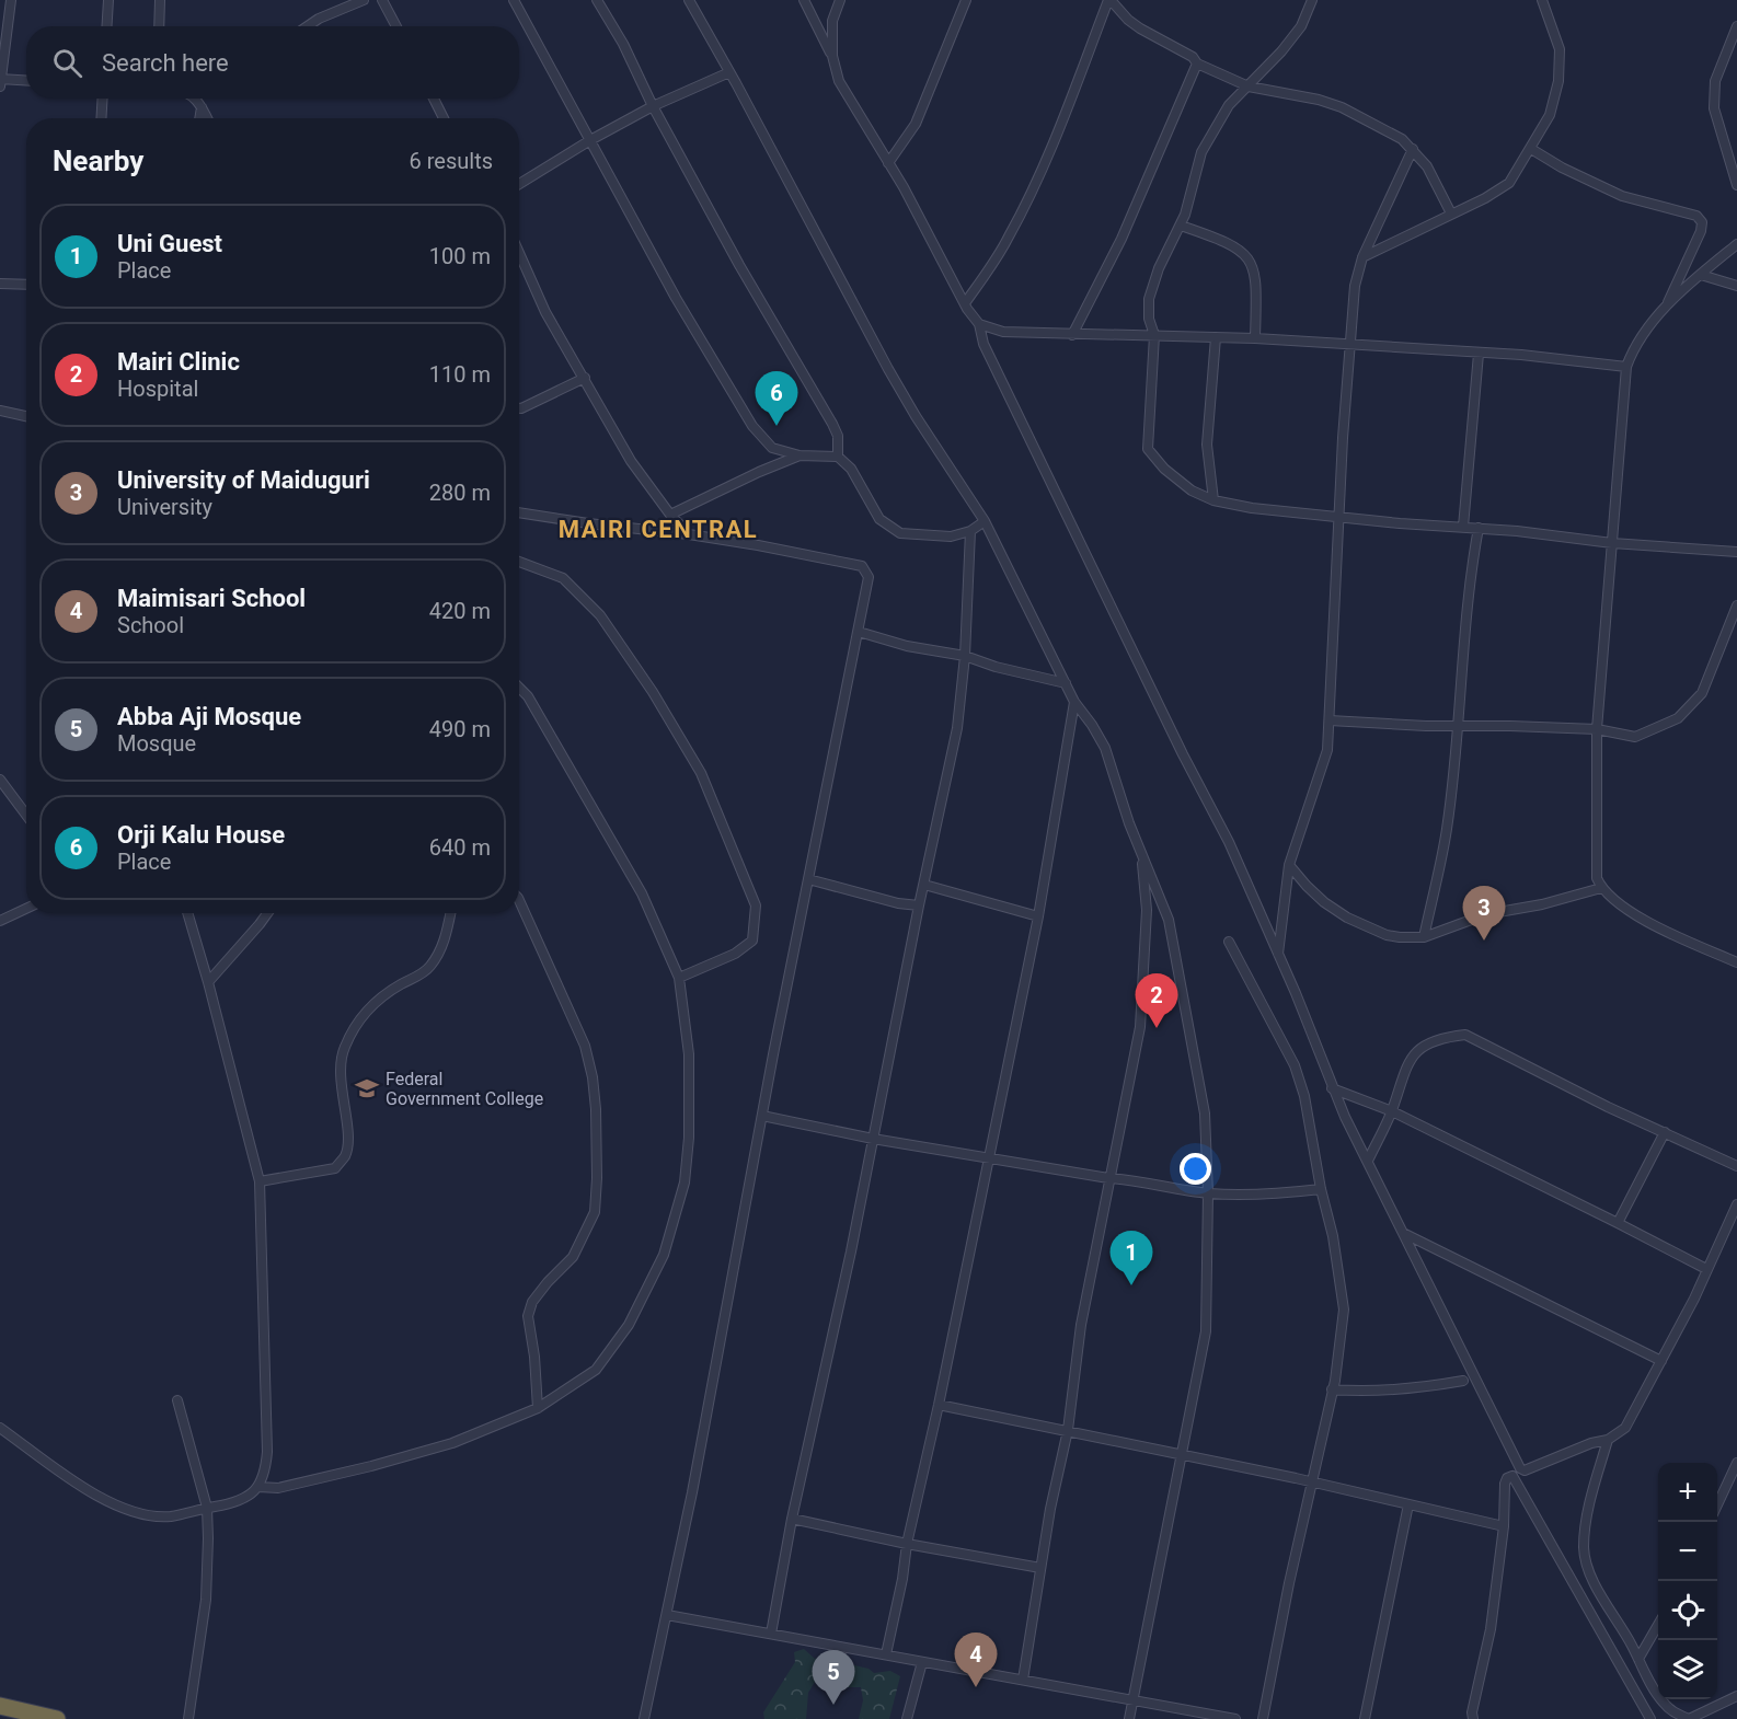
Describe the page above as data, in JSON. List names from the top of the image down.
{
  "districts": ["MAIRI CENTRAL"],
  "places": {
    "school or university": ["Federal Government College"]
  },
  "page": {
    "search": "Search here",
    "heading": ["Nearby", "6 results"],
    "list": [
      {
        "mark": "1",
        "name": "Uni Guest",
        "note": "Place",
        "value": "100 m"
      },
      {
        "mark": "2",
        "name": "Mairi Clinic",
        "note": "Hospital",
        "value": "110 m"
      },
      {
        "mark": "3",
        "name": "University of Maiduguri",
        "note": "University",
        "value": "280 m"
      },
      {
        "mark": "4",
        "name": "Maimisari School",
        "note": "School",
        "value": "420 m"
      },
      {
        "mark": "5",
        "name": "Abba Aji Mosque",
        "note": "Mosque",
        "value": "490 m"
      },
      {
        "mark": "6",
        "name": "Orji Kalu House",
        "note": "Place",
        "value": "640 m"
      }
    ],
    "pins": [
      "6",
      "3",
      "2",
      "1",
      "4",
      "5"
    ],
    "map_buttons": ["+", "−"]
  }
}
